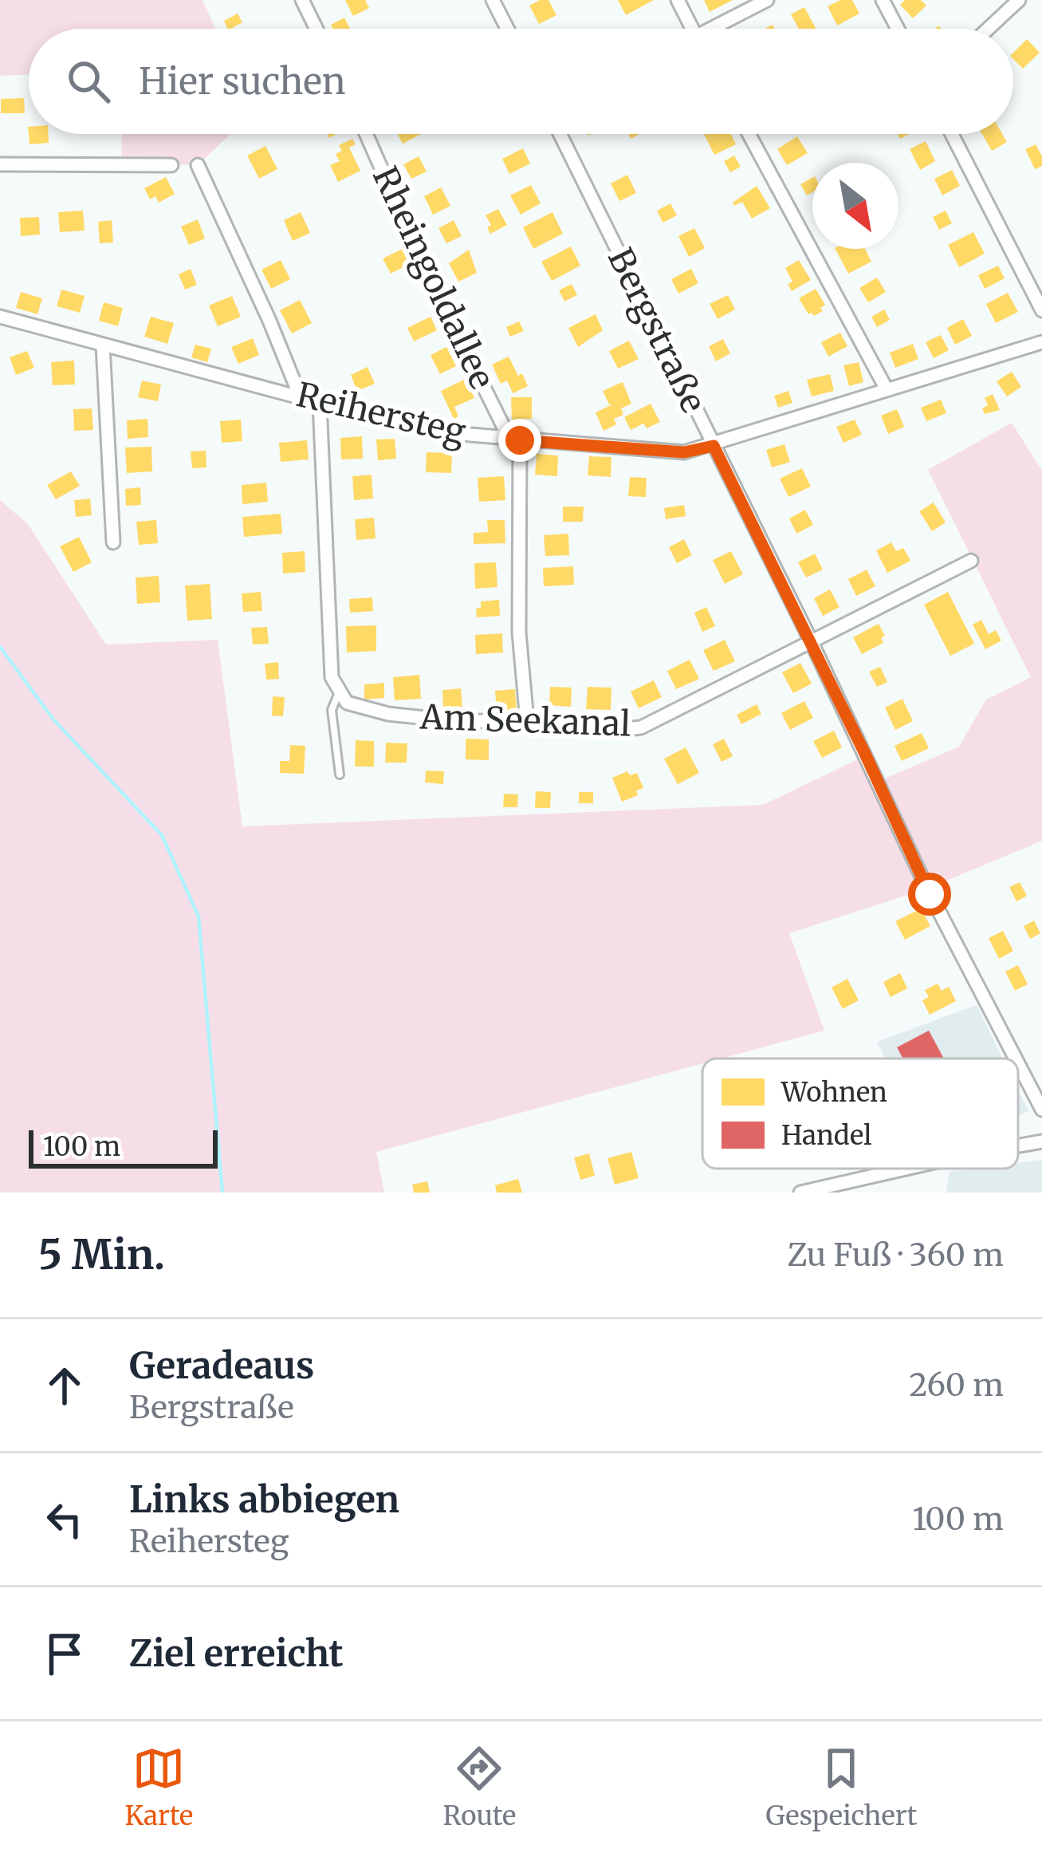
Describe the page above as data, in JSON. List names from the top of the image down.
{
  "streets": {
    "street": [
      "Rheingoldallee",
      "Bergstraße",
      "Reihersteg",
      "Am Seekanal"
    ]
  },
  "crossings": [
    ["Rheingoldallee", "Reihersteg"],
    ["Bergstraße", "Reihersteg"],
    ["Bergstraße", "Am Seekanal"]
  ],
  "legend": ["Wohnen", "Handel"],
  "scale_bar": "100 m",
  "north": "bottom right",
  "page": {
    "search": "Hier suchen",
    "scale": "100 m",
    "heading": ["5 Min.", "Zu Fuß · 360 m"],
    "list": [
      ["Geradeaus", "Bergstraße", "260 m"],
      ["Links abbiegen", "Reihersteg", "100 m"],
      "Ziel erreicht"
    ],
    "nav": ["Karte", "Route", "Gespeichert"]
  }
}
